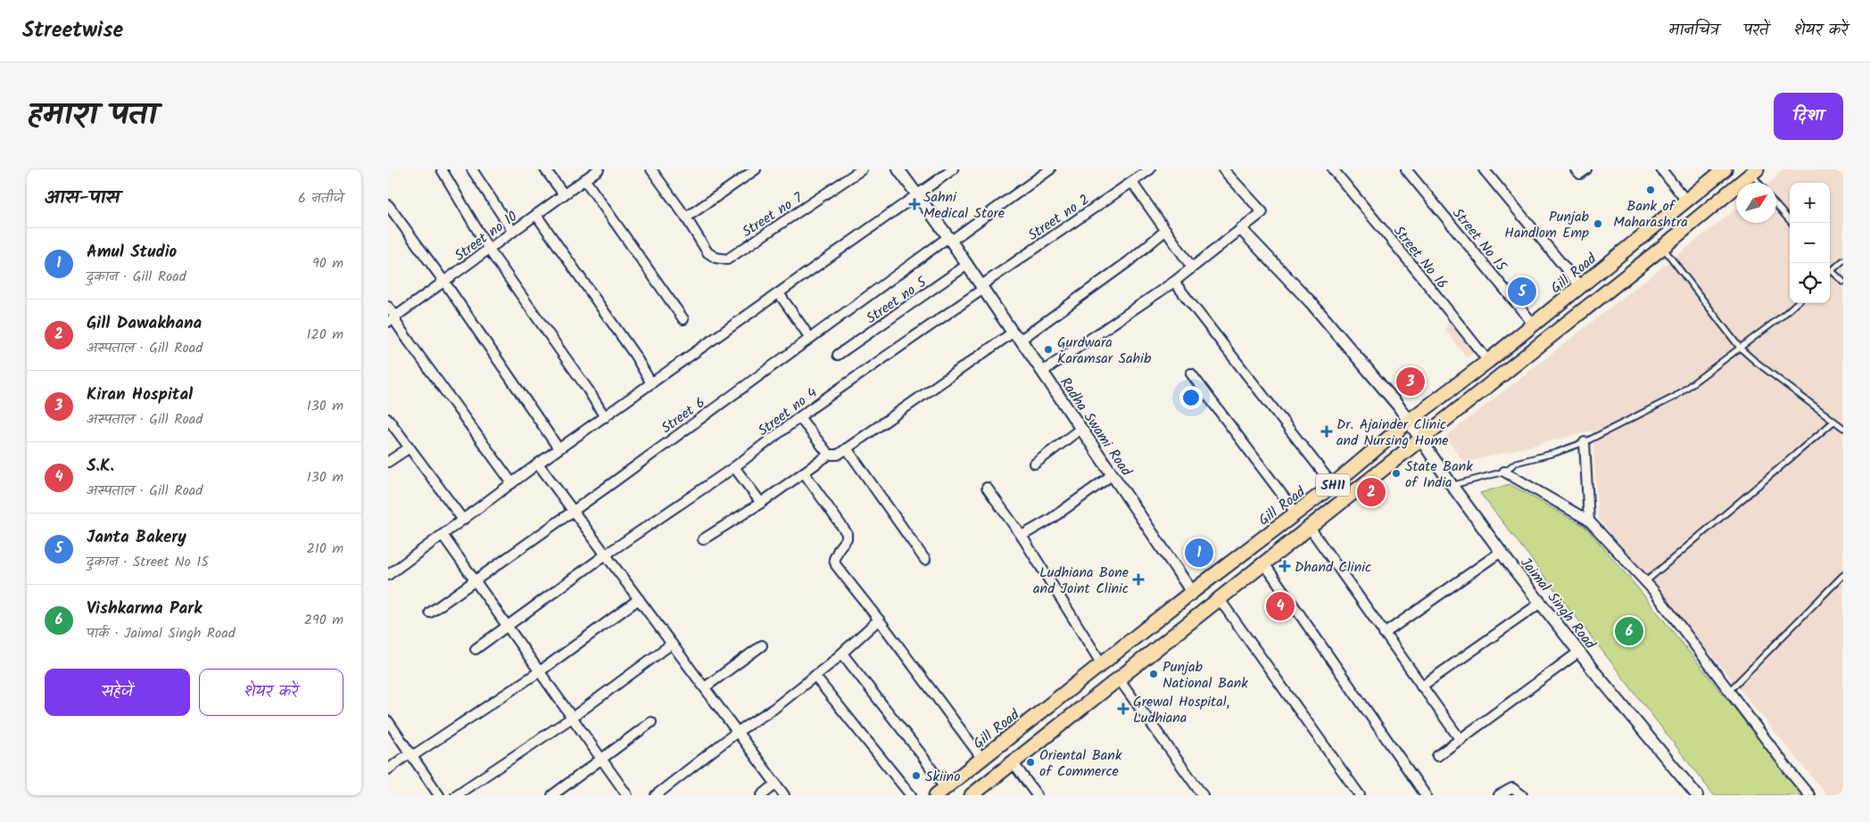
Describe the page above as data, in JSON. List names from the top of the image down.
{
  "streets": {
    "main road": ["Gill Road", "SH11"],
    "street": [
      "Street no 7",
      "Street no 2",
      "Street no 10",
      "Street No 15",
      "Street No 16",
      "Street no 5",
      "Street no 4",
      "Street 6",
      "Radha Swami Road",
      "Jaimal Singh Road"
    ]
  },
  "crossings": [
    ["Street no 2", "Street no 4"],
    ["Street no 2", "Radha Swami Road"],
    ["Street No 15", "Gill Road"],
    ["Street No 16", "Gill Road"],
    ["Gill Road", "Radha Swami Road"],
    ["Gill Road", "Jaimal Singh Road"],
    ["Street no 5", "Radha Swami Road"],
    ["Street no 4", "Radha Swami Road"],
    ["Street 6", "Radha Swami Road"],
    ["SH11", "Jaimal Singh Road"]
  ],
  "places": {
    "other": [
      "Bank of Maharashtra",
      "Punjab Handlom Emp",
      "Gurdwara Karamsar Sahib",
      "State Bank of India",
      "Punjab National Bank",
      "Oriental Bank of Commerce",
      "Skiino"
    ],
    "health": [
      "Sahni Medical Store",
      "Dr. Ajainder Clinic and Nursing Home",
      "Dhand Clinic",
      "Ludhiana Bone and Joint Clinic",
      "Grewal Hospital, Ludhiana"
    ]
  },
  "north": "top right",
  "page": {
    "header": "Streetwise",
    "nav": ["मानचित्र", "परतें", "शेयर करें"],
    "title": "हमारा पता",
    "buttons": [
      "दिशा",
      ["सहेजें", "शेयर करें"]
    ],
    "heading": ["आस-पास", "6 नतीजे"],
    "map_buttons": ["+", "−"],
    "list": [
      {
        "mark": "1",
        "name": "Amul Studio",
        "note": "दुकान · Gill Road",
        "value": "90 m"
      },
      {
        "mark": "2",
        "name": "Gill Dawakhana",
        "note": "अस्पताल · Gill Road",
        "value": "120 m"
      },
      {
        "mark": "3",
        "name": "Kiran Hospital",
        "note": "अस्पताल · Gill Road",
        "value": "130 m"
      },
      {
        "mark": "4",
        "name": "S.K.",
        "note": "अस्पताल · Gill Road",
        "value": "130 m"
      },
      {
        "mark": "5",
        "name": "Janta Bakery",
        "note": "दुकान · Street No 15",
        "value": "210 m"
      },
      {
        "mark": "6",
        "name": "Vishkarma Park",
        "note": "पार्क · Jaimal Singh Road",
        "value": "290 m"
      }
    ],
    "pins": [
      "5",
      "3",
      "2",
      "1",
      "4",
      "6"
    ]
  }
}
